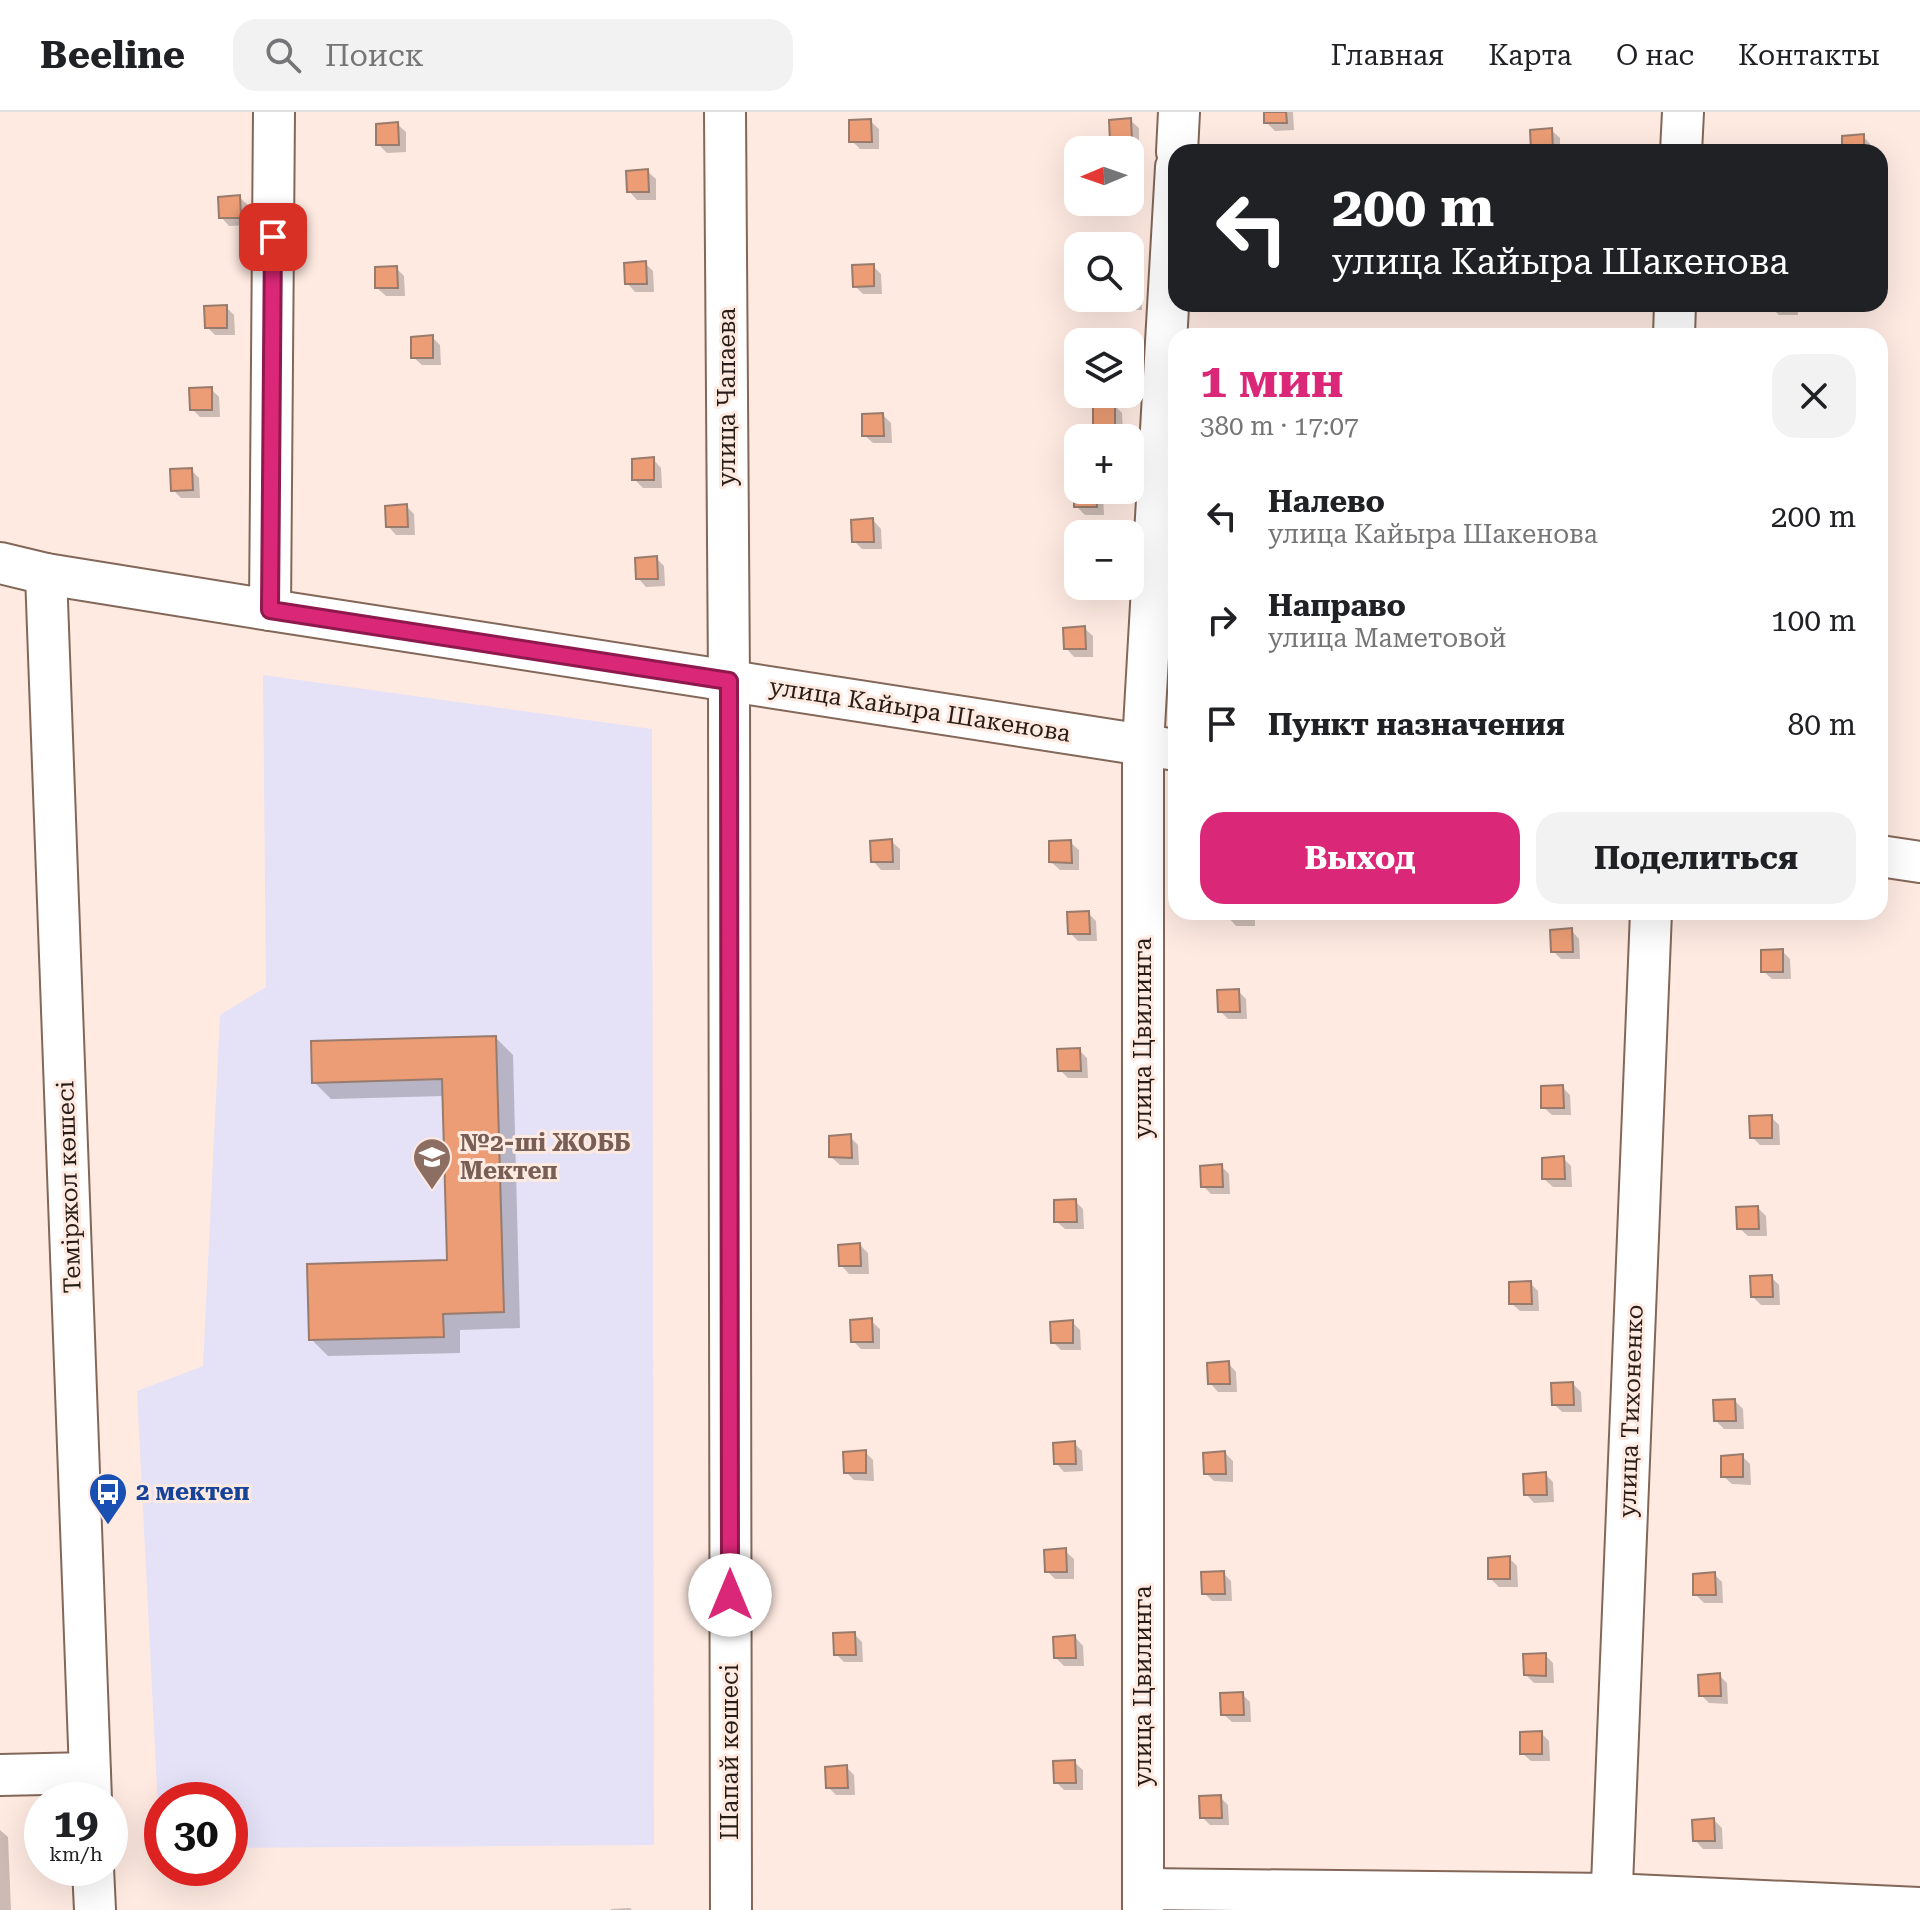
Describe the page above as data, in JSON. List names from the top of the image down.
{
  "streets": {
    "street": [
      "улица Чапаева",
      "улица Кайыра Шакенова",
      "улица Цвилинга",
      "Теміржол көшесі",
      "улица Тихоненко",
      "Шапай көшесі"
    ]
  },
  "crossings": [
    ["улица Чапаева", "улица Кайыра Шакенова"],
    ["улица Чапаева", "Шапай көшесі"],
    ["улица Кайыра Шакенова", "улица Цвилинга"],
    ["улица Кайыра Шакенова", "Теміржол көшесі"],
    ["улица Кайыра Шакенова", "Шапай көшесі"]
  ],
  "places": {
    "school or university": ["№2-ші ЖОББ Мектеп"],
    "bus stop": ["2 мектеп"]
  },
  "north": "left",
  "page": {
    "header": "Beeline",
    "search": "Поиск",
    "nav": [
      "Главная",
      "Карта",
      "О нас",
      "Контакты"
    ],
    "map_buttons": ["+", "−"],
    "turn": ["200 m", "улица Кайыра Шакенова"],
    "heading": ["1 мин", "380 m · 17:07"],
    "list": [
      {
        "name": "Налево",
        "note": "улица Кайыра Шакенова",
        "value": "200 m"
      },
      {
        "name": "Направо",
        "note": "улица Маметовой",
        "value": "100 m"
      },
      {
        "name": "Пункт назначения",
        "value": "80 m"
      }
    ],
    "buttons": ["Выход", "Поделиться"],
    "speed": "19 km/h",
    "limit": "30"
  }
}
